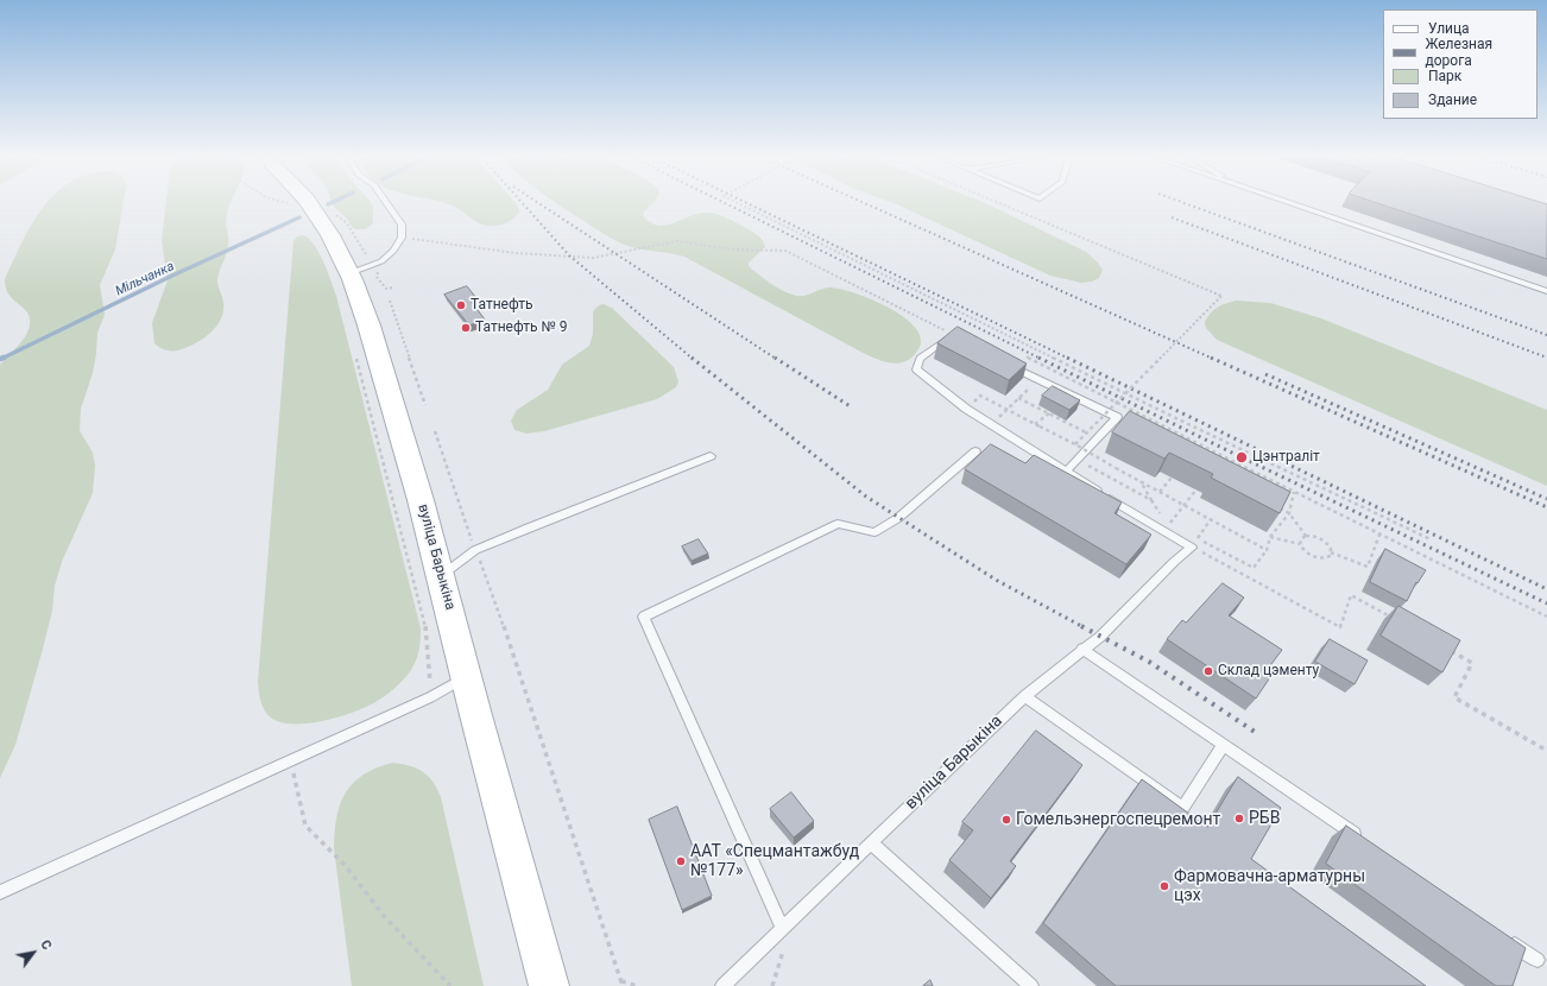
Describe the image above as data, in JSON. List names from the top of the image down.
{
  "streets": {
    "main road": ["вуліца Барыкіна"]
  },
  "water": ["Мільчанка"],
  "places": [
    "Татнефть",
    "Татнефть № 9",
    "Цэнтраліт",
    "Склад цэменту",
    "РБВ",
    "Гомельэнергоспецремонт",
    "ААТ «Спецмантажбуд №177»",
    "Фармовачна-арматурны цэх"
  ],
  "legend": [
    "Улица",
    "Железная дорога",
    "Парк",
    "Здание"
  ],
  "north": "top right"
}
